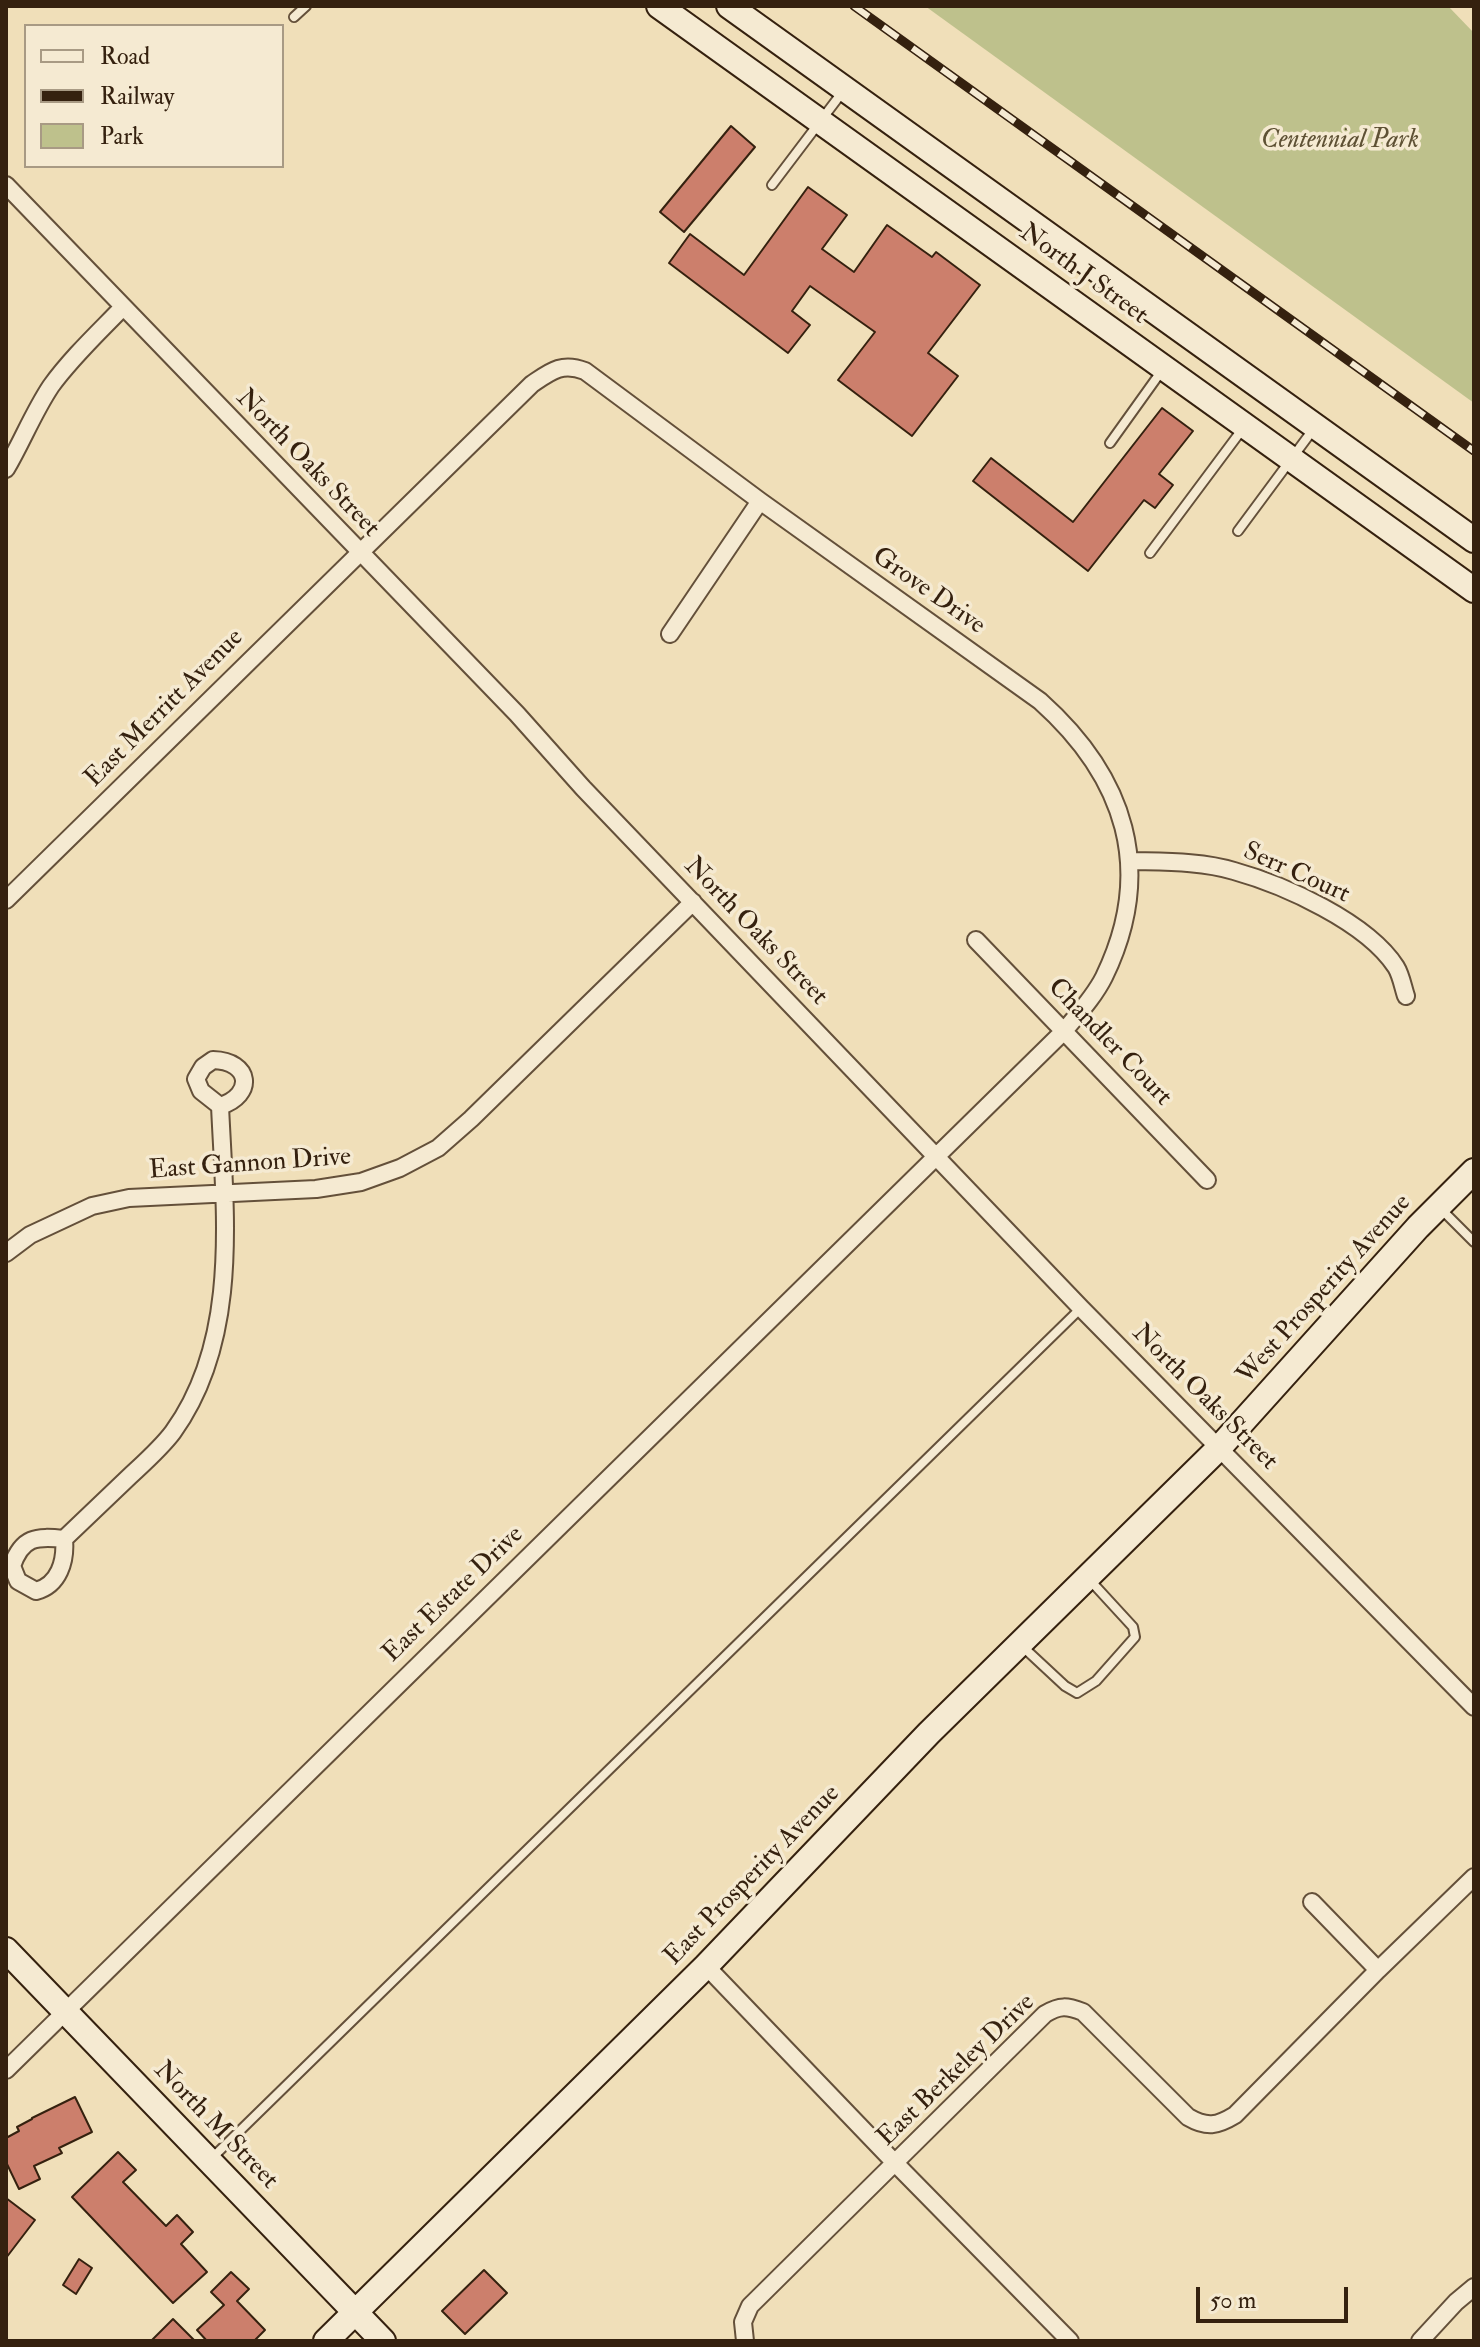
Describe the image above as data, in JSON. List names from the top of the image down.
{
  "streets": {
    "main road": [
      "North J Street",
      "West Prosperity Avenue",
      "East Prosperity Avenue",
      "North M Street"
    ],
    "street": [
      "North Oaks Street",
      "Grove Drive",
      "East Merritt Avenue",
      "Serr Court",
      "Chandler Court",
      "East Gannon Drive",
      "East Estate Drive",
      "East Berkeley Drive"
    ]
  },
  "crossings": [
    ["North Oaks Street", "Grove Drive"],
    ["North Oaks Street", "East Merritt Avenue"],
    ["North Oaks Street", "East Gannon Drive"],
    ["North Oaks Street", "West Prosperity Avenue"],
    ["North Oaks Street", "East Estate Drive"],
    ["North Oaks Street", "East Prosperity Avenue"],
    ["Grove Drive", "East Merritt Avenue"],
    ["Grove Drive", "Serr Court"],
    ["Grove Drive", "Chandler Court"],
    ["Grove Drive", "East Estate Drive"],
    ["West Prosperity Avenue", "East Prosperity Avenue"],
    ["East Estate Drive", "North M Street"],
    ["East Prosperity Avenue", "North M Street"]
  ],
  "parks": ["Centennial Park"],
  "legend": ["Road", "Railway", "Park"],
  "scale_bar": "50 m"
}
